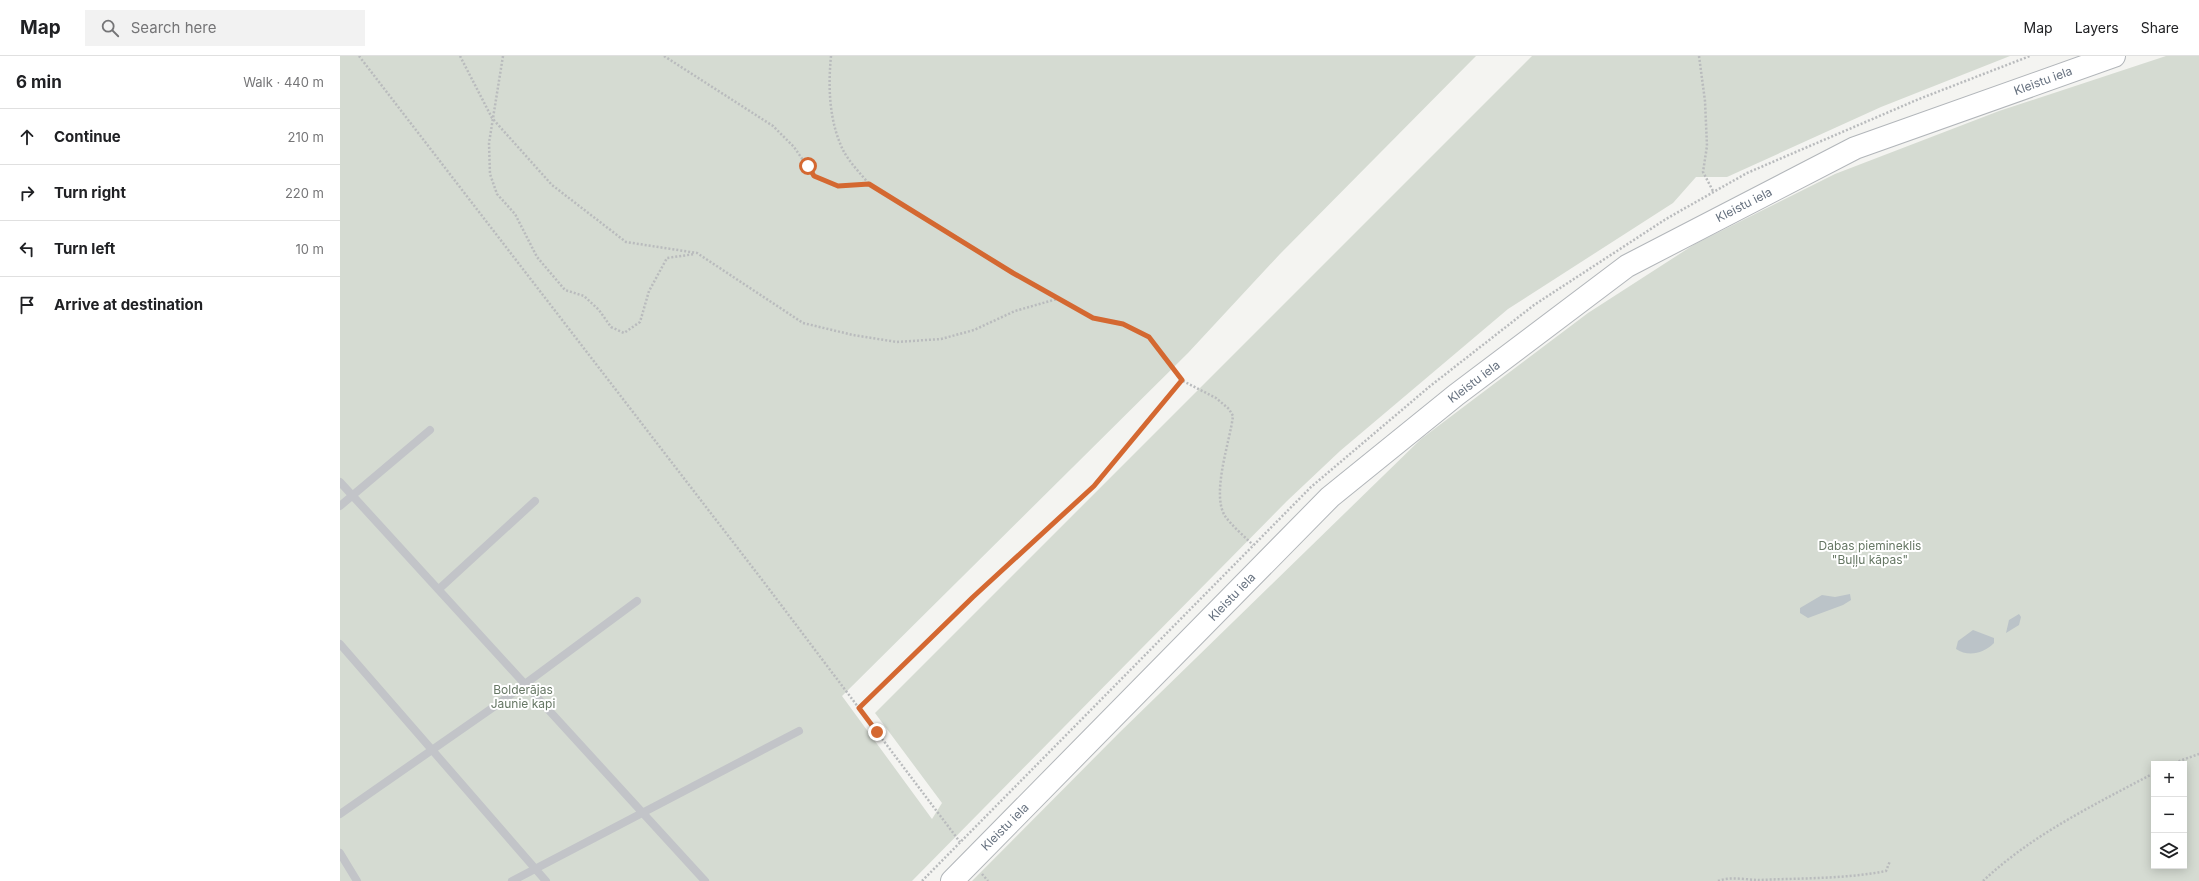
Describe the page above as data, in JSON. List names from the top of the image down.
{
  "streets": {
    "main road": ["Kleistu iela"]
  },
  "parks": ["Dabas piemineklis \"Buļļu kāpas\"", "Bolderājas Jaunie kapi"],
  "page": {
    "header": "Map",
    "search": "Search here",
    "nav": ["Map", "Layers", "Share"],
    "heading": ["6 min", "Walk · 440 m"],
    "list": [
      ["Continue", "210 m"],
      ["Turn right", "220 m"],
      ["Turn left", "10 m"],
      "Arrive at destination"
    ],
    "map_buttons": ["+", "−"]
  }
}
